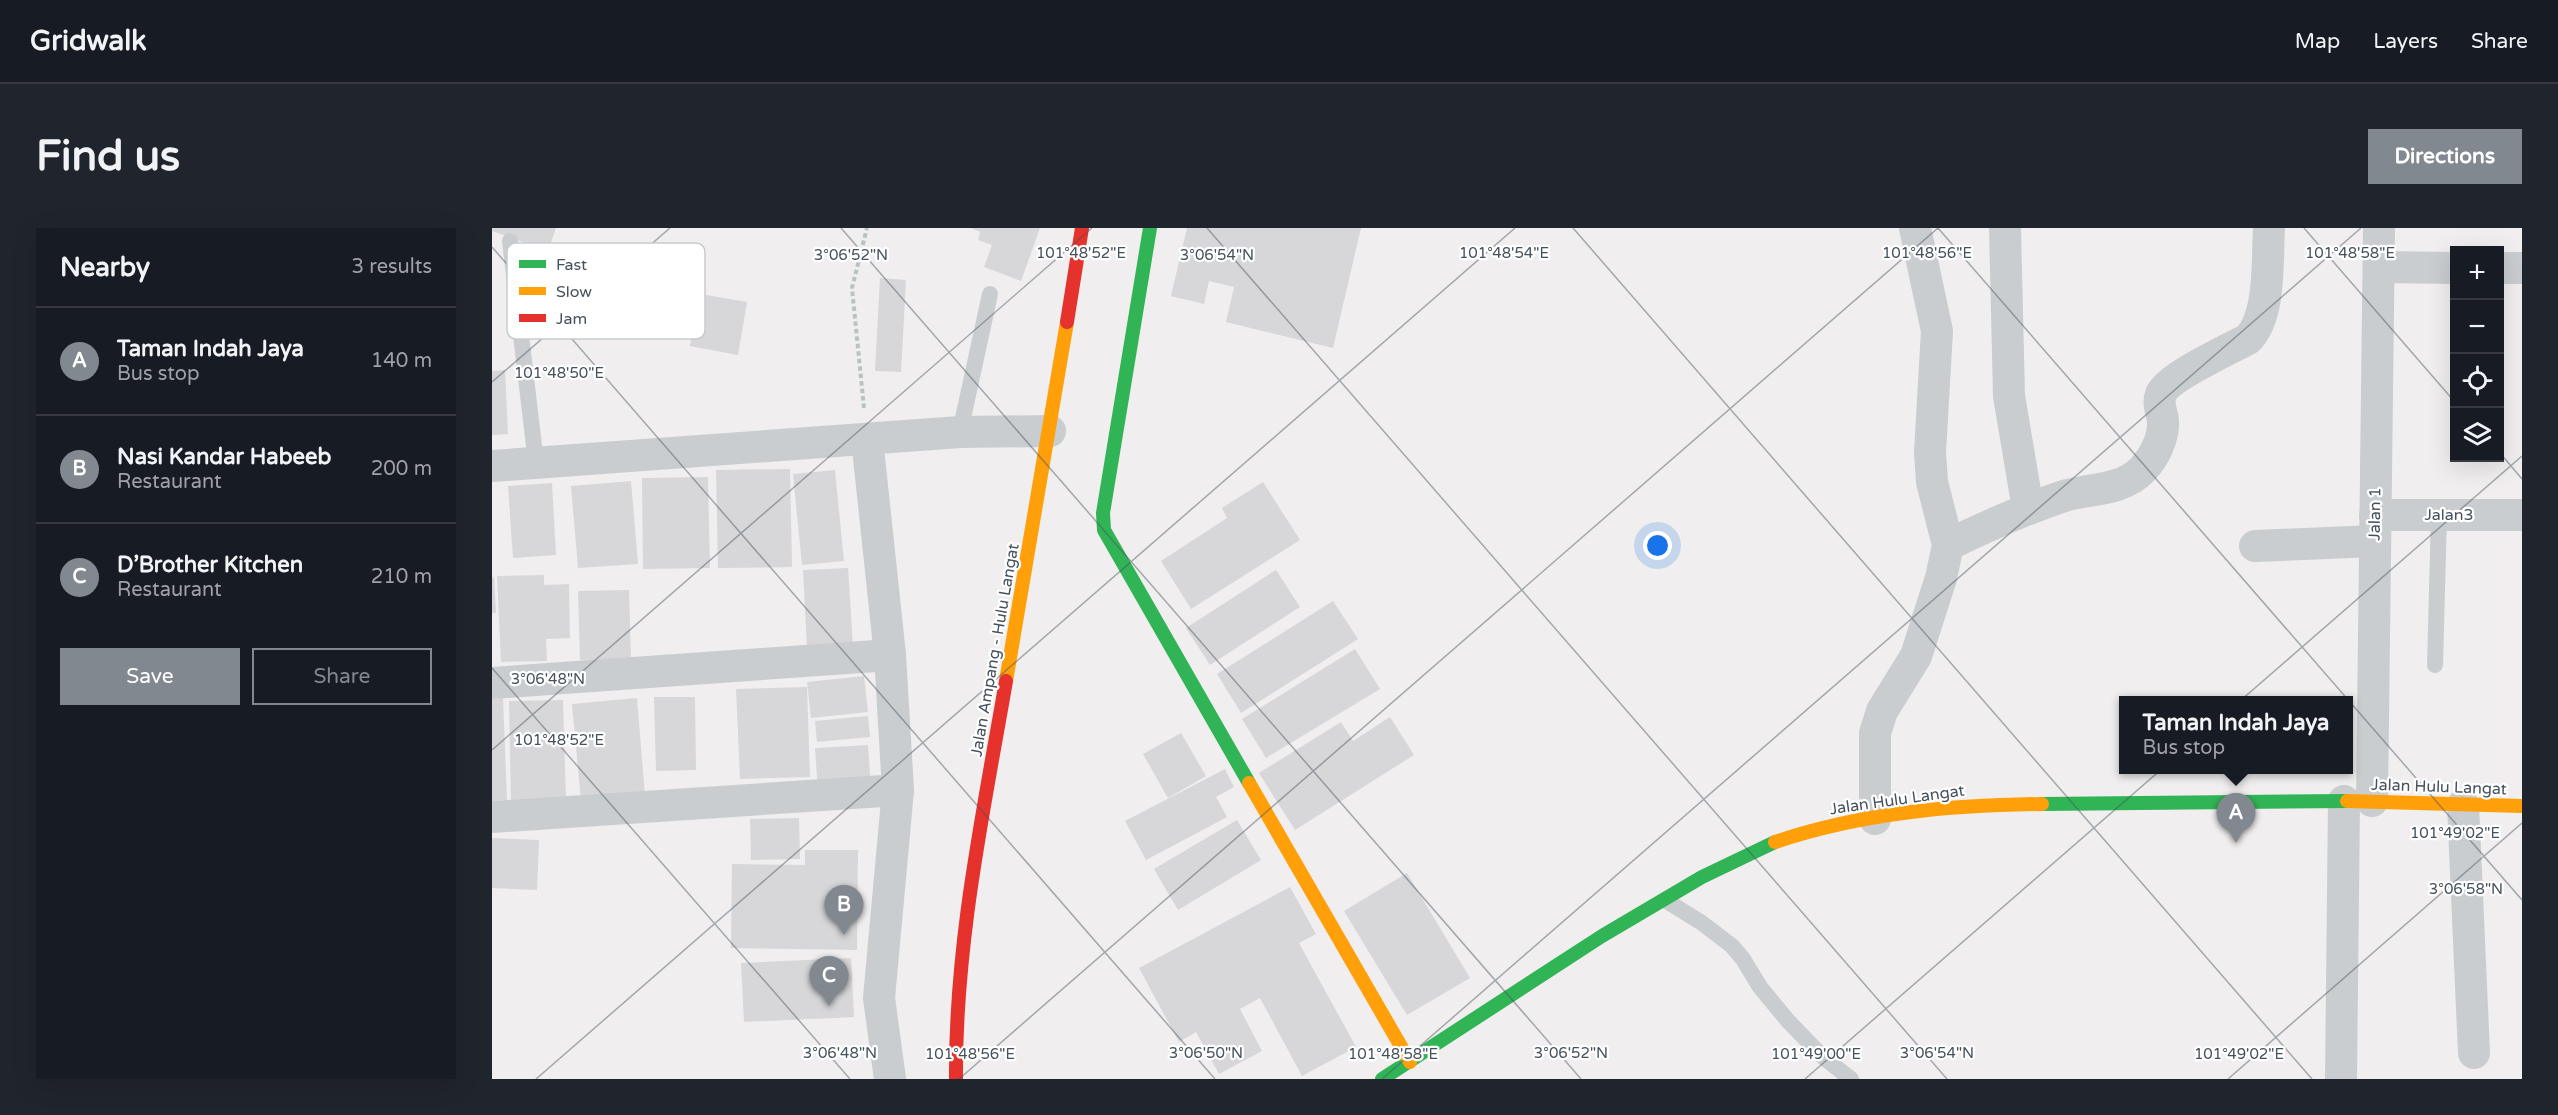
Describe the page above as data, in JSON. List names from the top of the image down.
{
  "streets": {
    "street": [
      "Jalan 1",
      "Jalan3",
      "Jalan Ampang - Hulu Langat",
      "Jalan Hulu Langat"
    ]
  },
  "crossings": [
    ["Jalan 1", "Jalan3"],
    ["Jalan 1", "Jalan Hulu Langat"]
  ],
  "legend": ["Fast", "Slow", "Jam"],
  "page": {
    "header": "Gridwalk",
    "nav": ["Map", "Layers", "Share"],
    "buttons": [
      "Directions",
      ["Save", "Share"]
    ],
    "title": "Find us",
    "heading": ["Nearby", "3 results"],
    "map_buttons": ["+", "−"],
    "list": [
      {
        "mark": "A",
        "name": "Taman Indah Jaya",
        "note": "Bus stop",
        "value": "140 m"
      },
      {
        "mark": "B",
        "name": "Nasi Kandar Habeeb",
        "note": "Restaurant",
        "value": "200 m"
      },
      {
        "mark": "C",
        "name": "D’Brother Kitchen",
        "note": "Restaurant",
        "value": "210 m"
      }
    ],
    "popup": ["Taman Indah Jaya", "Bus stop"],
    "pins": ["A", "B", "C"]
  },
  "coordinates": [
    "101°48'52\"E",
    "101°48'54\"E",
    "101°48'56\"E",
    "101°48'58\"E",
    "3°06'52\"N",
    "3°06'54\"N",
    "101°48'50\"E",
    "3°06'48\"N",
    "101°49'02\"E",
    "3°06'58\"N",
    "3°06'50\"N",
    "101°49'00\"E"
  ]
}
